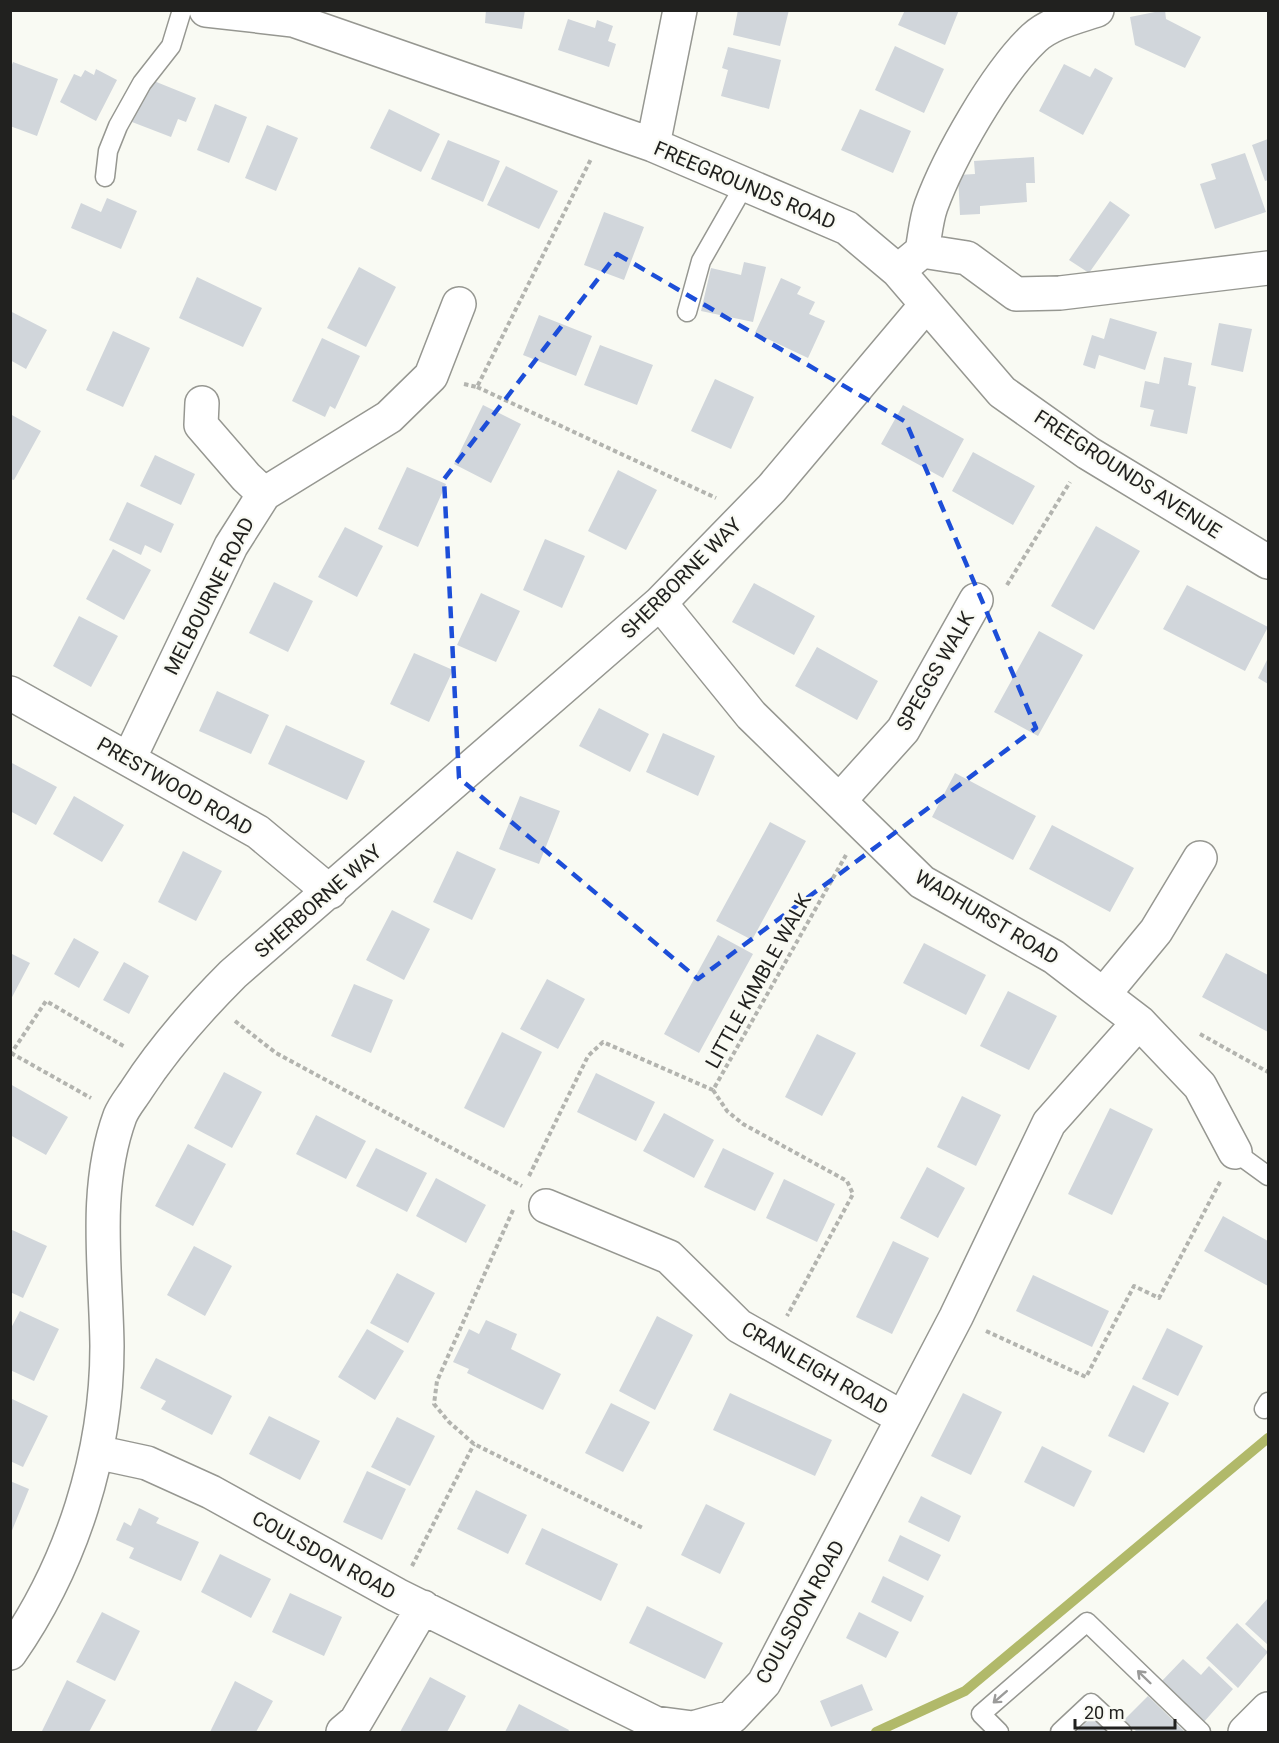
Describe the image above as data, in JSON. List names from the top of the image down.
{
  "streets": {
    "street": [
      "FREEGROUNDS ROAD",
      "FREEGROUNDS AVENUE",
      "SHERBORNE WAY",
      "MELBOURNE ROAD",
      "SPEGGS WALK",
      "PRESTWOOD ROAD",
      "WADHURST ROAD",
      "CRANLEIGH ROAD",
      "COULSDON ROAD"
    ],
    "path": ["LITTLE KIMBLE WALK"]
  },
  "crossings": [
    ["FREEGROUNDS ROAD", "FREEGROUNDS AVENUE"],
    ["FREEGROUNDS AVENUE", "SHERBORNE WAY"],
    ["FREEGROUNDS AVENUE", "SPEGGS WALK"],
    ["SHERBORNE WAY", "PRESTWOOD ROAD"],
    ["SHERBORNE WAY", "WADHURST ROAD"],
    ["SHERBORNE WAY", "LITTLE KIMBLE WALK"],
    ["SHERBORNE WAY", "COULSDON ROAD"],
    ["MELBOURNE ROAD", "PRESTWOOD ROAD"],
    ["SPEGGS WALK", "WADHURST ROAD"],
    ["WADHURST ROAD", "LITTLE KIMBLE WALK"],
    ["WADHURST ROAD", "COULSDON ROAD"],
    ["CRANLEIGH ROAD", "COULSDON ROAD"]
  ],
  "scale_bar": "20 m"
}
